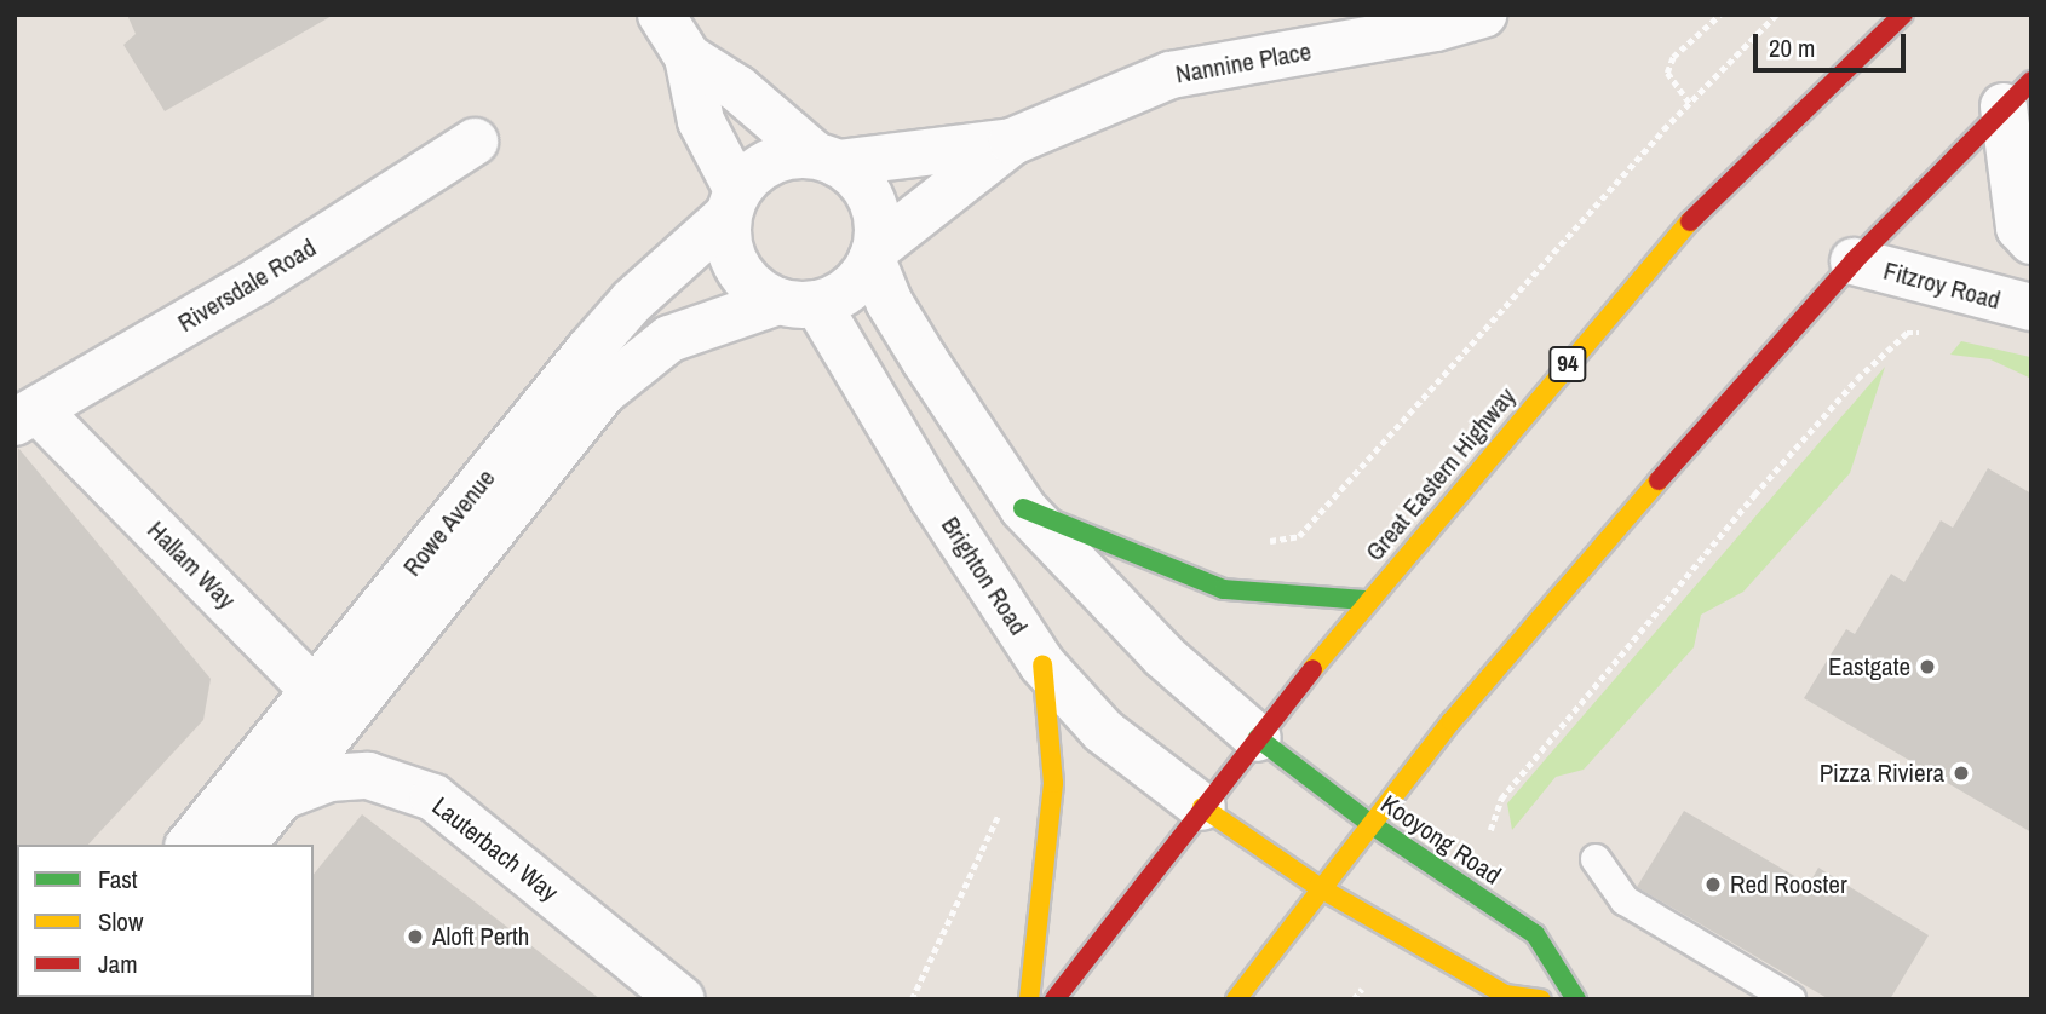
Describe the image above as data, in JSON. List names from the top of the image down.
{
  "streets": {
    "main road": ["94", "Great Eastern Highway", "Kooyong Road"],
    "street": [
      "Nannine Place",
      "Riversdale Road",
      "Fitzroy Road",
      "Rowe Avenue",
      "Hallam Way",
      "Brighton Road",
      "Lauterbach Way"
    ]
  },
  "crossings": [
    ["Nannine Place", "Rowe Avenue"],
    ["Nannine Place", "Brighton Road"],
    ["Riversdale Road", "Hallam Way"],
    ["Great Eastern Highway", "Brighton Road"],
    ["Great Eastern Highway", "Kooyong Road"],
    ["Rowe Avenue", "Hallam Way"],
    ["Rowe Avenue", "Brighton Road"],
    ["Rowe Avenue", "Lauterbach Way"]
  ],
  "places": [
    "Eastgate",
    "Pizza Riviera",
    "Red Rooster",
    "Aloft Perth"
  ],
  "legend": ["Fast", "Slow", "Jam"],
  "scale_bar": "20 m"
}
